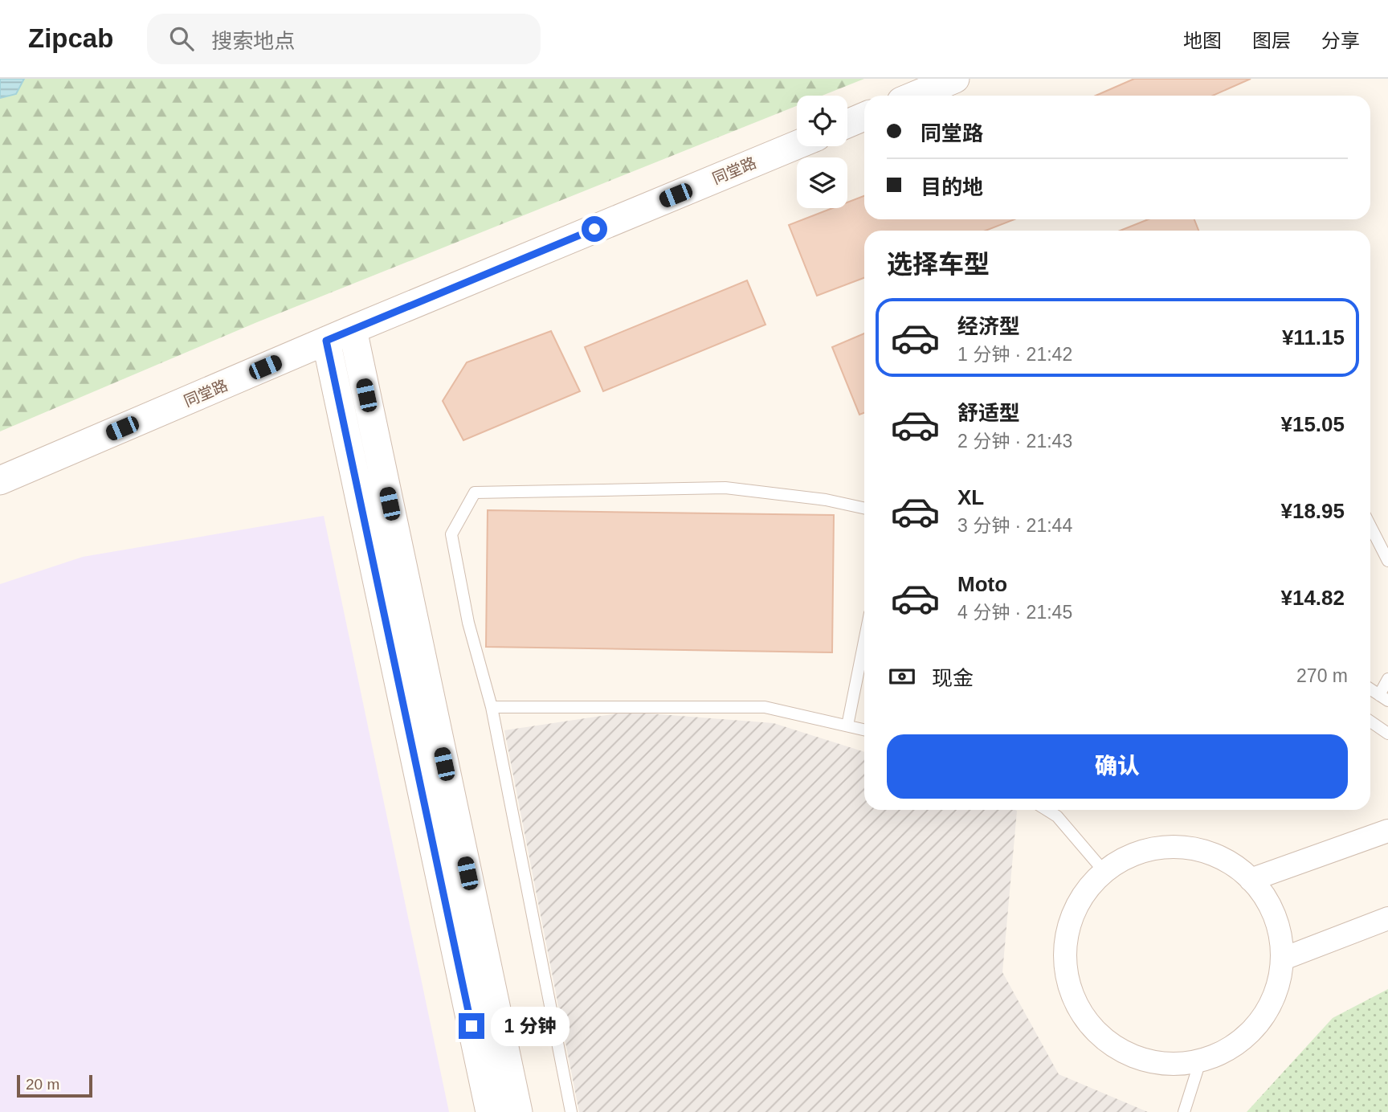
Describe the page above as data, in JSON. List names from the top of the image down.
{
  "streets": {
    "street": ["同堂路"]
  },
  "scale_bar": "20 m",
  "page": {
    "header": "Zipcab",
    "search": "搜索地点",
    "nav": ["地图", "图层", "分享"],
    "banner": ["同堂路", "目的地"],
    "heading": "选择车型",
    "list": [
      {
        "name": "经济型",
        "note": "1 分钟 · 21:42",
        "value": "¥11.15"
      },
      {
        "name": "舒适型",
        "note": "2 分钟 · 21:43",
        "value": "¥15.05"
      },
      {
        "name": "XL",
        "note": "3 分钟 · 21:44",
        "value": "¥18.95"
      },
      {
        "name": "Moto",
        "note": "4 分钟 · 21:45",
        "value": "¥14.82"
      }
    ],
    "pay": ["现金", "270 m"],
    "buttons": "确认",
    "bubble": "1 分钟",
    "scale": "20 m"
  }
}
